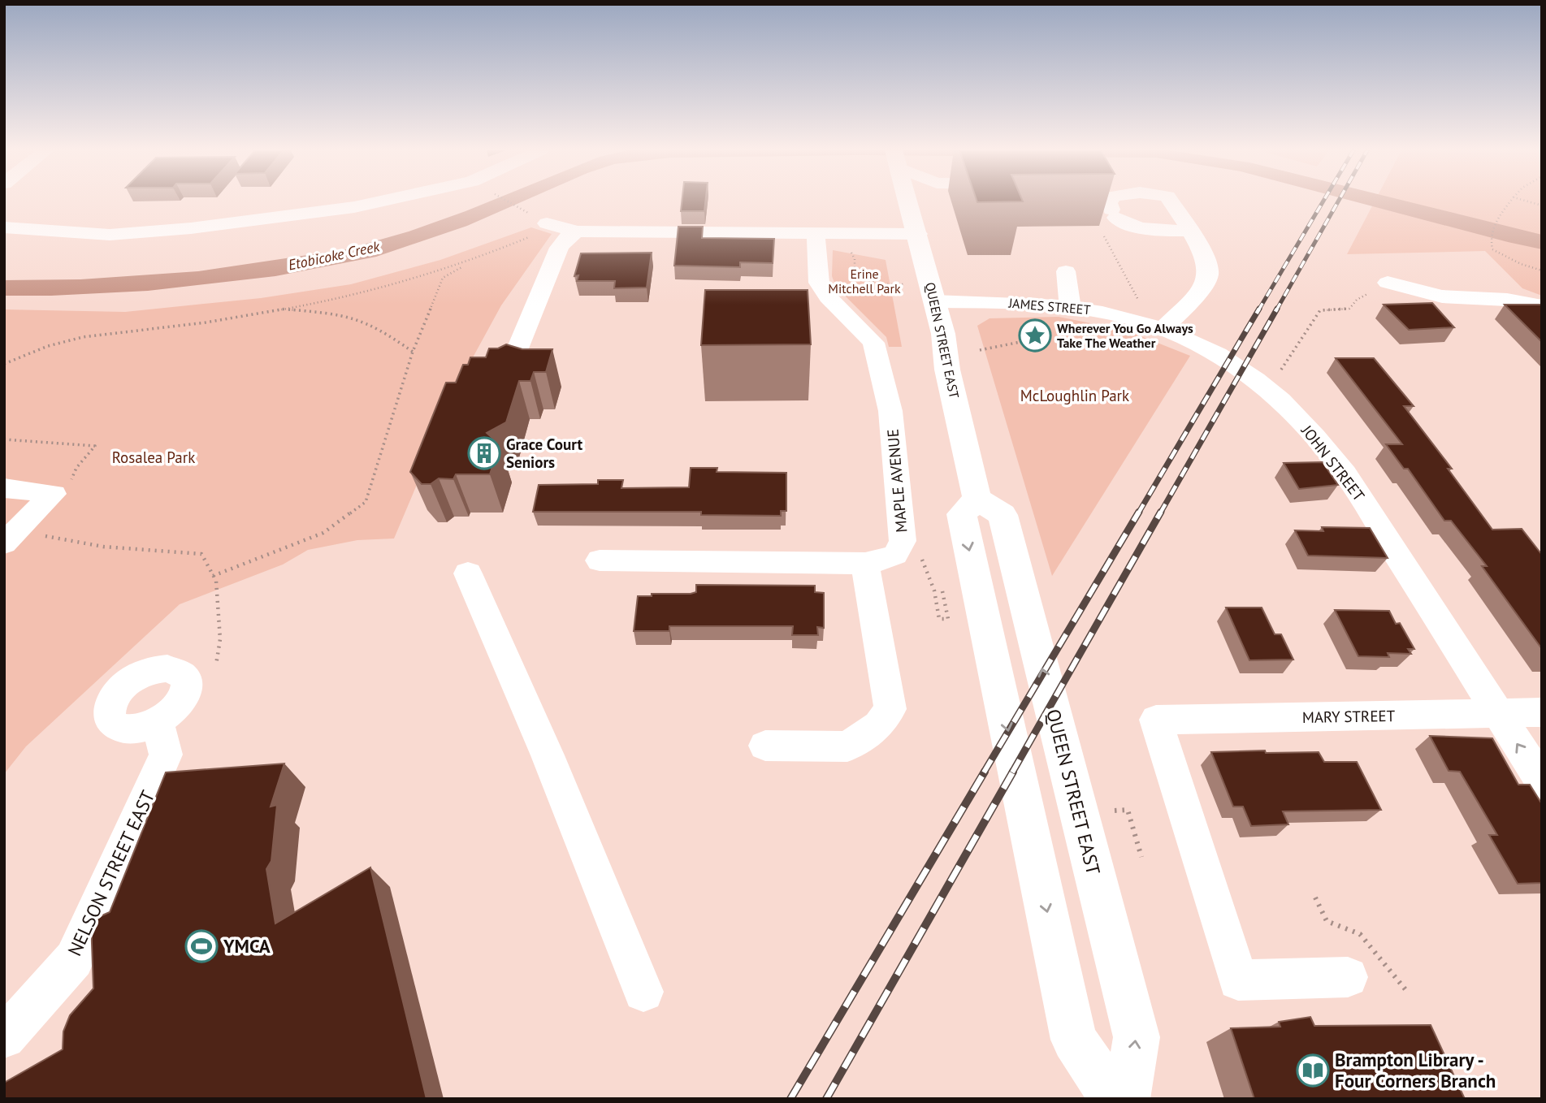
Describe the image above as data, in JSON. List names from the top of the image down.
{
  "streets": {
    "main road": ["QUEEN STREET EAST"],
    "street": [
      "JAMES STREET",
      "JOHN STREET",
      "MAPLE AVENUE",
      "MARY STREET",
      "NELSON STREET EAST"
    ]
  },
  "crossings": [
    ["JAMES STREET", "QUEEN STREET EAST"],
    ["JAMES STREET", "JOHN STREET"],
    ["JOHN STREET", "MARY STREET"]
  ],
  "water": ["Etobicoke Creek"],
  "parks": ["Erine Mitchell Park", "McLoughlin Park", "Rosalea Park"],
  "places": {
    "place": ["Wherever You Go Always Take The Weather"],
    "building": ["Grace Court Seniors"],
    "sports": ["YMCA"],
    "library": ["Brampton Library - Four Corners Branch"]
  }
}
